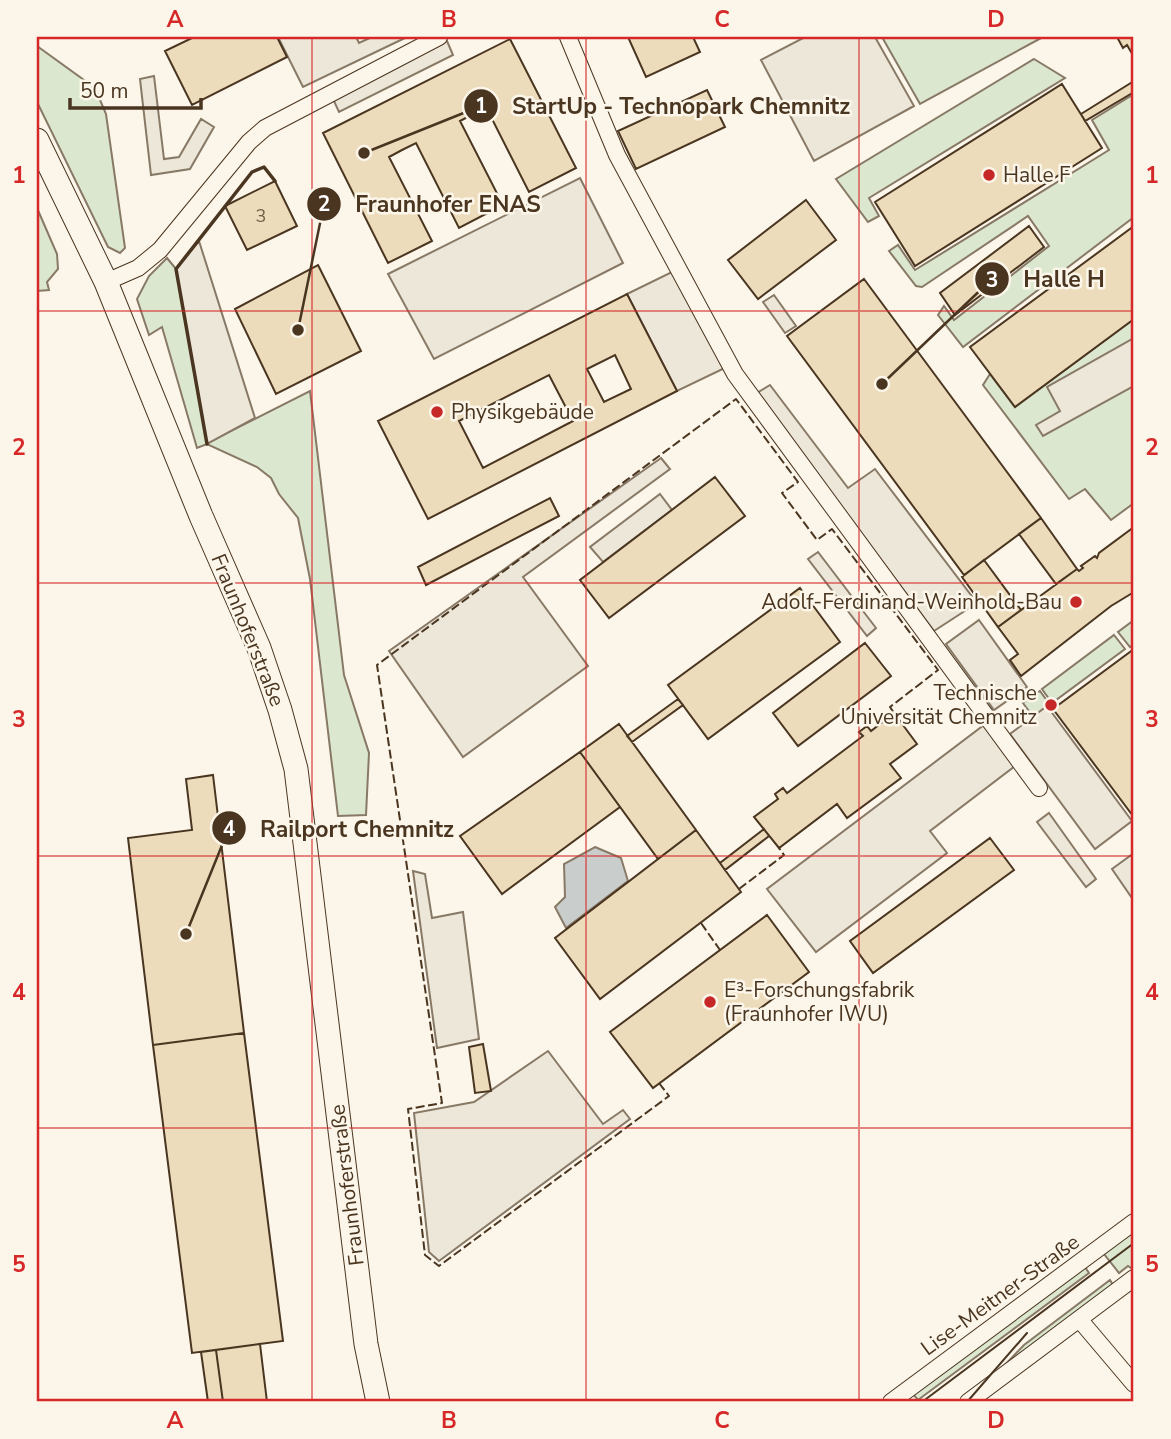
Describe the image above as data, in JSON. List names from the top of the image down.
{
  "streets": {
    "main road": ["Fraunhoferstraße"],
    "street": ["Lise-Meitner-Straße"]
  },
  "places": [
    "StartUp - Technopark Chemnitz",
    "Halle F",
    "Fraunhofer ENAS",
    "Halle H",
    "Physikgebäude",
    "Adolf-Ferdinand-Weinhold-Bau",
    "Technische Universität Chemnitz",
    "Railport Chemnitz",
    "E³-Forschungsfabrik (Fraunhofer IWU)"
  ],
  "house_numbers": ["3"],
  "scale_bar": "50 m",
  "grid": {
    "columns": [
      "A",
      "B",
      "C",
      "D"
    ],
    "rows": [
      "1",
      "2",
      "3",
      "4",
      "5"
    ]
  }
}
